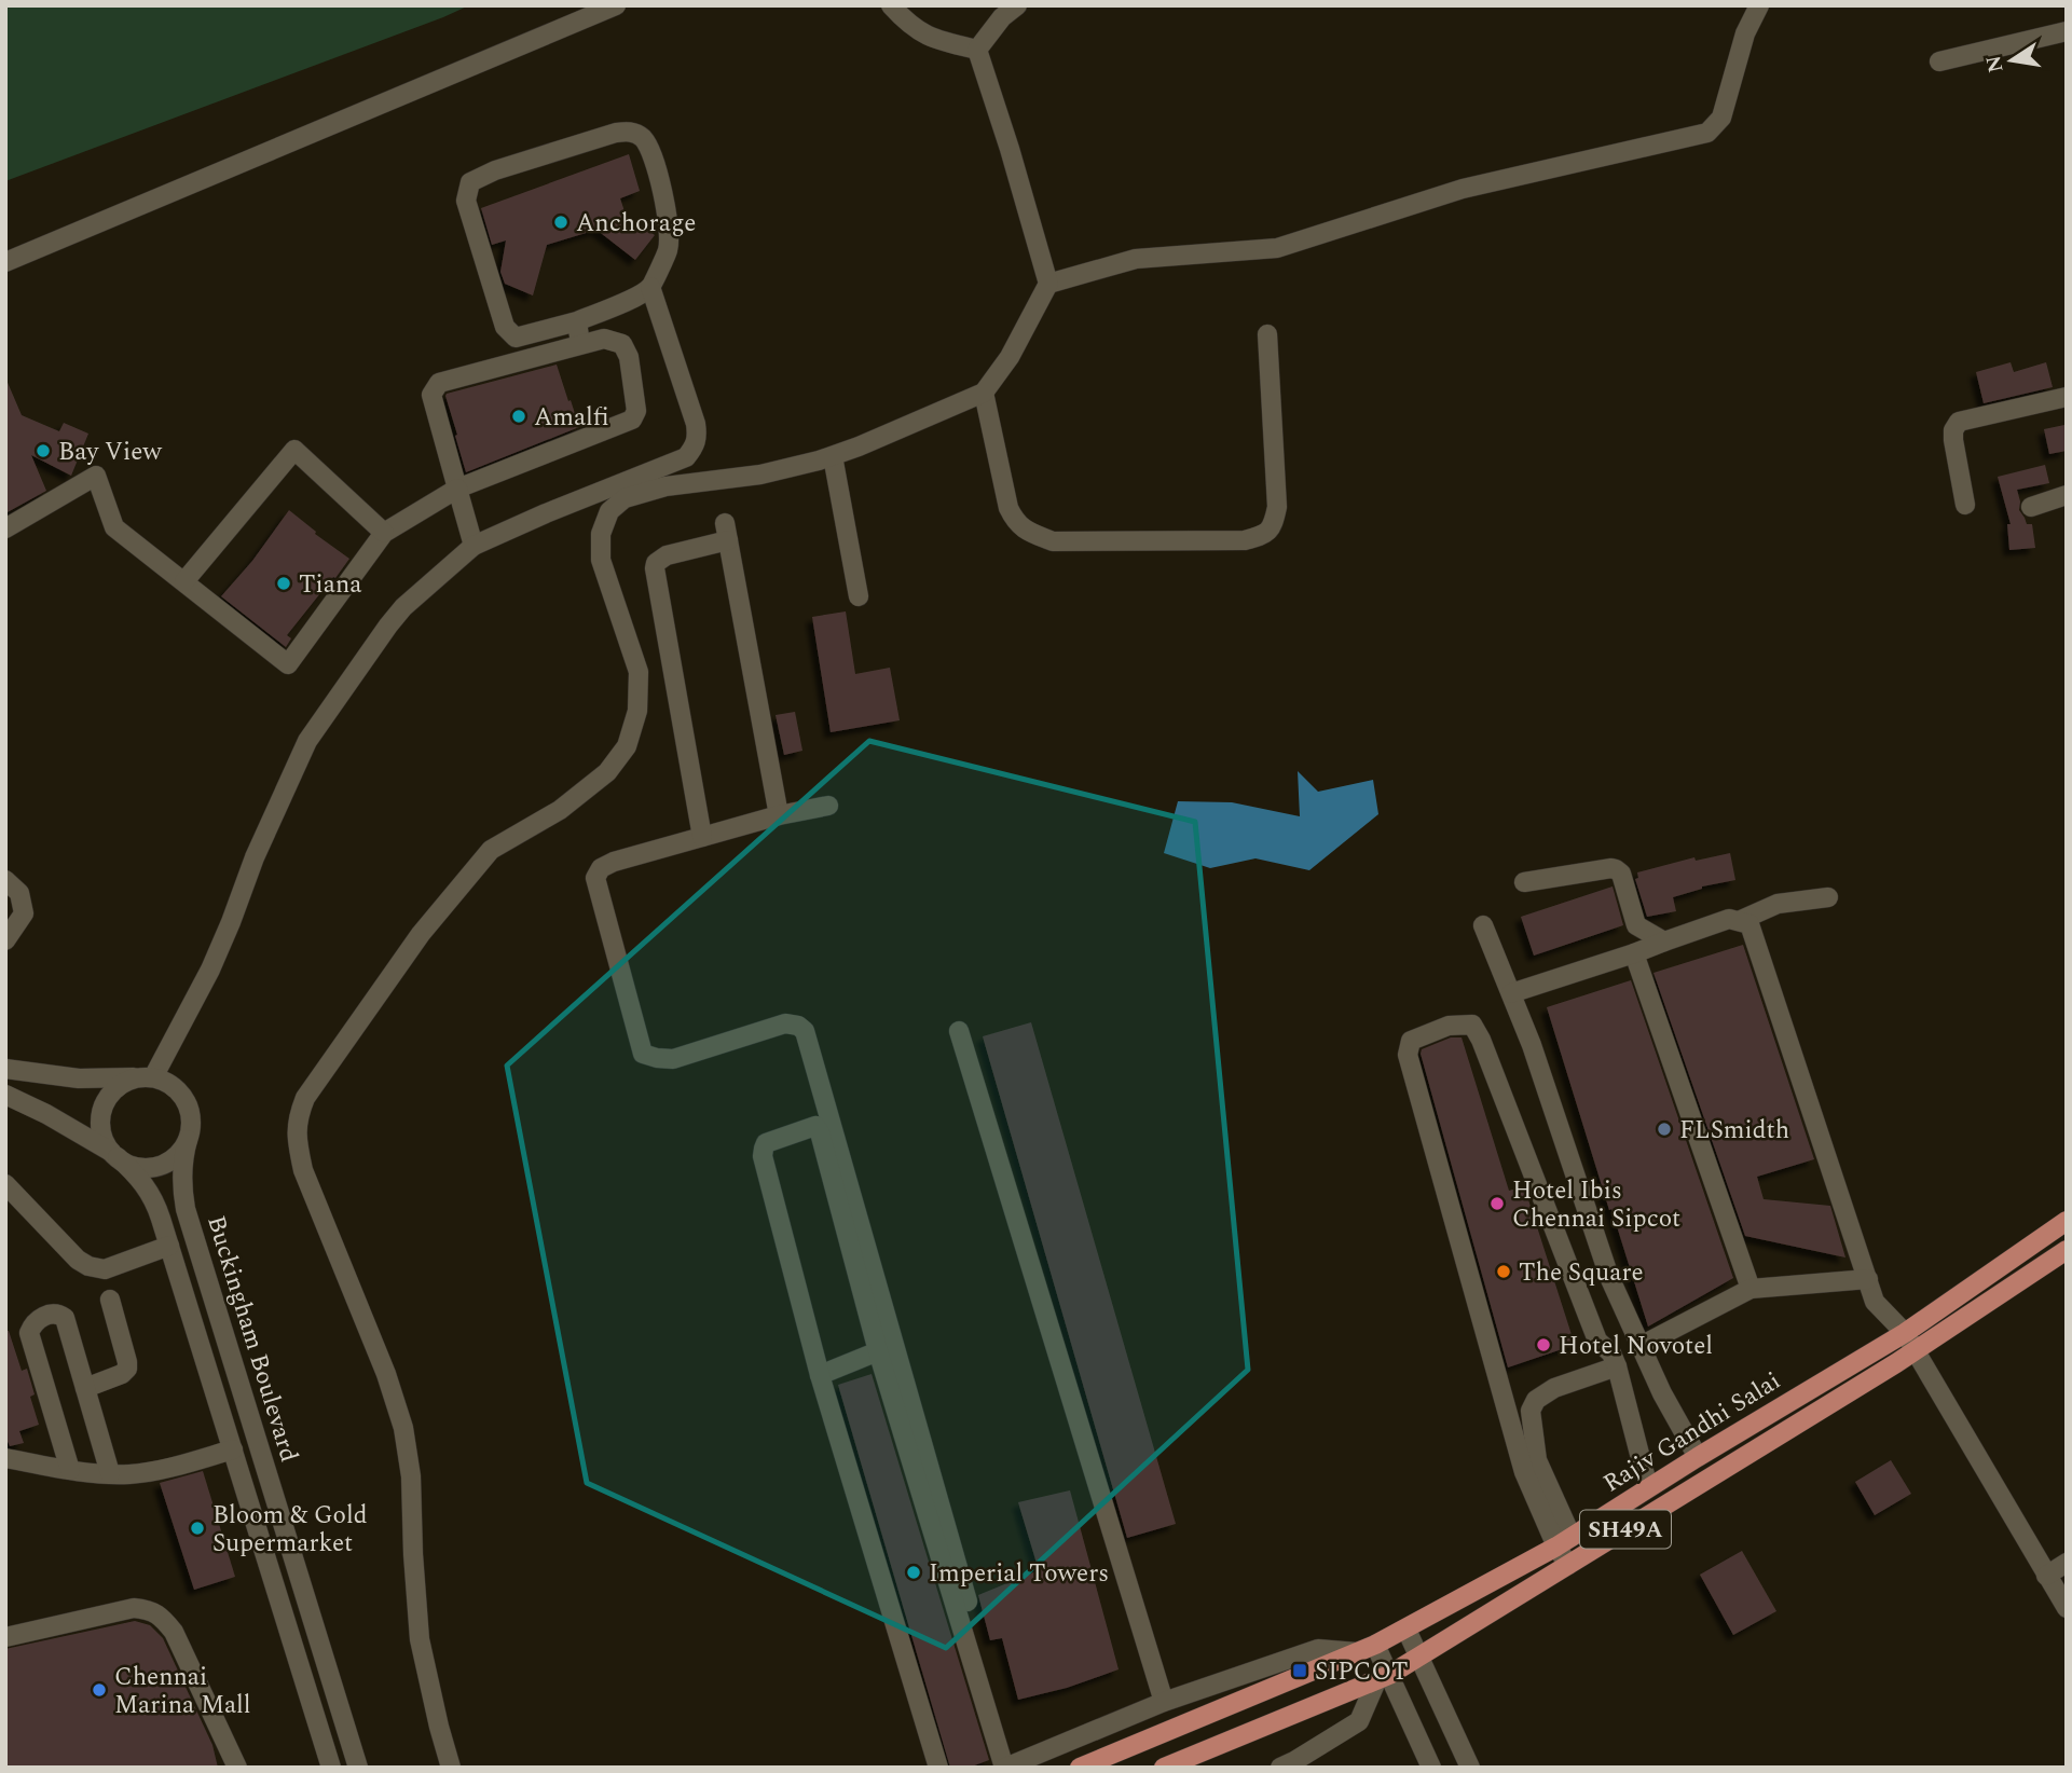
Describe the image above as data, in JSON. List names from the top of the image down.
{
  "streets": {
    "main road": ["Rajiv Gandhi Salai", "SH49A"],
    "street": ["Buckingham Boulevard"]
  },
  "places": {
    "other": [
      "Anchorage",
      "Amalfi",
      "Bay View",
      "Tiana",
      "FLSmidth",
      "Hotel Ibis Chennai Sipcot",
      "The Square",
      "Hotel Novotel",
      "Bloom & Gold Supermarket",
      "Imperial Towers",
      "Chennai Marina Mall"
    ],
    "transit": ["SIPCOT"]
  },
  "north": "left"
}
